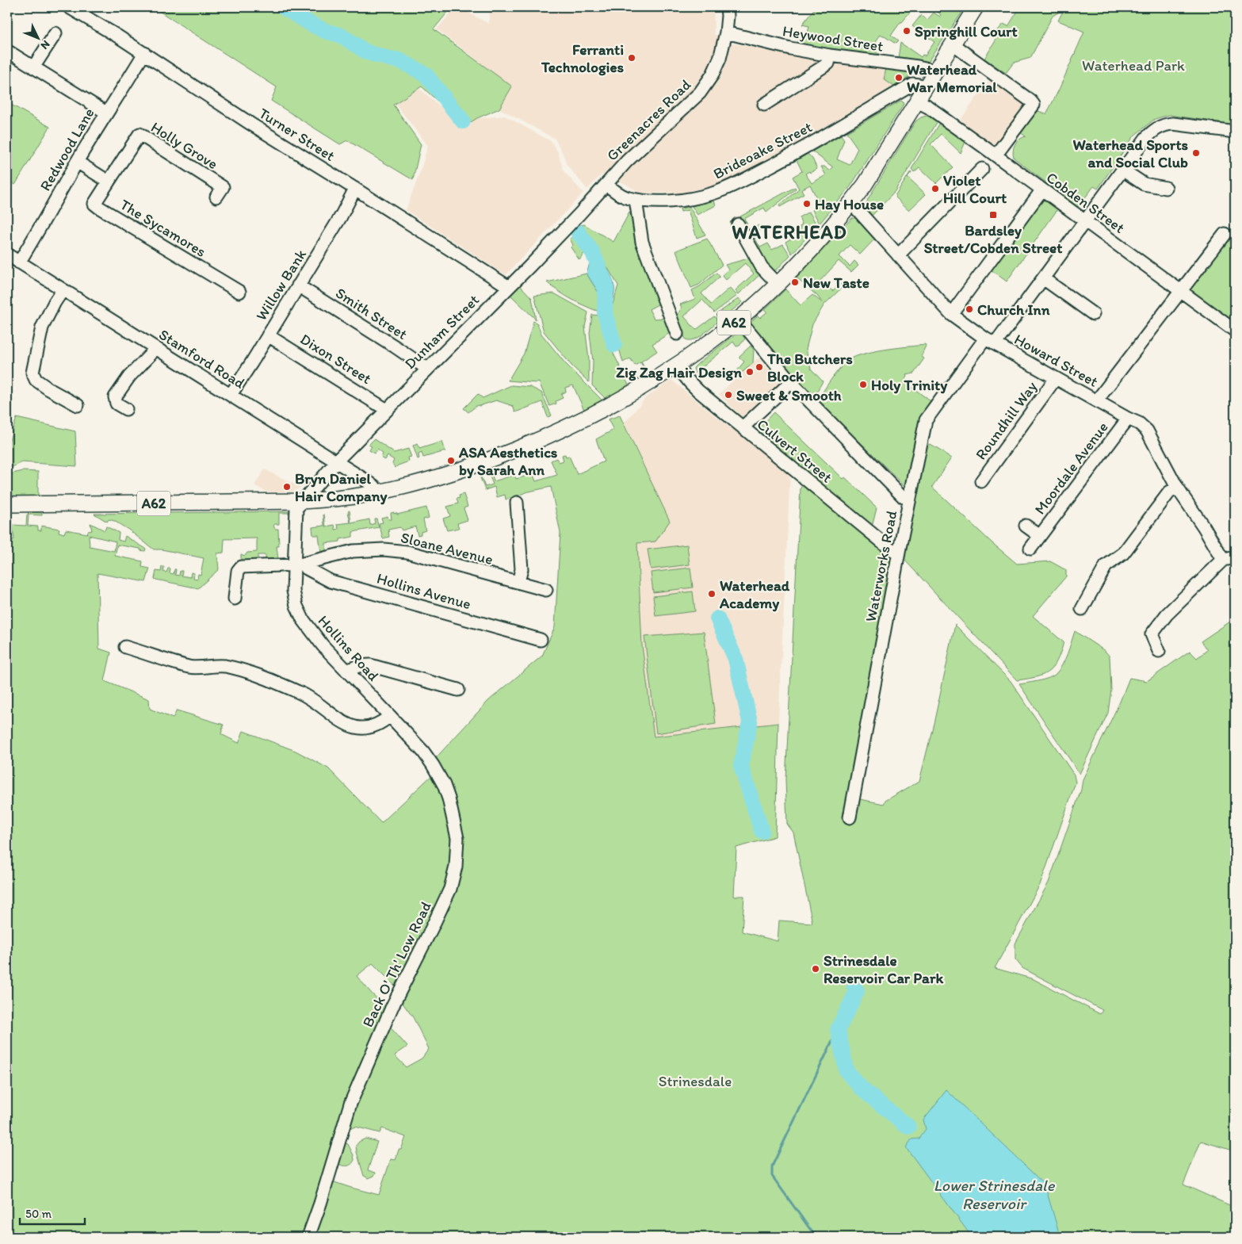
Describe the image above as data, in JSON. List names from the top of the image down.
{
  "streets": {
    "main road": ["A62"],
    "street": [
      "Heywood Street",
      "Greenacres Road",
      "Turner Street",
      "Holly Grove",
      "Redwood Lane",
      "Brideoake Street",
      "Cobden Street",
      "The Sycamores",
      "Willow Bank",
      "Smith Street",
      "Dunham Street",
      "Stamford Road",
      "Dixon Street",
      "Howard Street",
      "Roundhill Way",
      "Culvert Street",
      "Moordale Avenue",
      "Sloane Avenue",
      "Waterworks Road",
      "Hollins Avenue",
      "Hollins Road",
      "Back O' Th' Low Road"
    ]
  },
  "crossings": [
    ["Heywood Street", "Greenacres Road"],
    ["Heywood Street", "A62"],
    ["Greenacres Road", "Brideoake Street"],
    ["Greenacres Road", "Dunham Street"],
    ["Turner Street", "Redwood Lane"],
    ["Turner Street", "Willow Bank"],
    ["Turner Street", "Dunham Street"],
    ["Holly Grove", "The Sycamores"],
    ["Redwood Lane", "Stamford Road"],
    ["Brideoake Street", "A62"],
    ["Brideoake Street", "Dunham Street"],
    ["Cobden Street", "A62"],
    ["Cobden Street", "Waterworks Road"],
    ["Willow Bank", "Smith Street"],
    ["Willow Bank", "Stamford Road"],
    ["Willow Bank", "Dixon Street"],
    ["Smith Street", "Dunham Street"],
    ["A62", "Dunham Street"],
    ["A62", "Stamford Road"],
    ["A62", "Howard Street"],
    ["A62", "Culvert Street"],
    ["A62", "Hollins Road"],
    ["Dunham Street", "Stamford Road"],
    ["Dunham Street", "Dixon Street"],
    ["Dunham Street", "Hollins Road"],
    ["Howard Street", "Roundhill Way"],
    ["Howard Street", "Moordale Avenue"],
    ["Howard Street", "Waterworks Road"],
    ["Culvert Street", "Waterworks Road"],
    ["Sloane Avenue", "Hollins Avenue"],
    ["Sloane Avenue", "Hollins Road"],
    ["Hollins Avenue", "Hollins Road"],
    ["Hollins Road", "Back O' Th' Low Road"]
  ],
  "districts": ["WATERHEAD"],
  "water": ["Lower Strinesdale Reservoir"],
  "parks": ["Waterhead Park", "Strinesdale"],
  "places": {
    "other": [
      "Springhill Court",
      "Ferranti Technologies",
      "Waterhead War Memorial",
      "Waterhead Sports and Social Club",
      "Violet Hill Court",
      "Hay House",
      "New Taste",
      "Church Inn",
      "The Butchers Block",
      "Zig Zag Hair Design",
      "Holy Trinity",
      "Sweet & Smooth",
      "ASA Aesthetics by Sarah Ann",
      "Bryn Daniel Hair Company",
      "Waterhead Academy",
      "Strinesdale Reservoir Car Park"
    ],
    "transit": ["Bardsley Street/Cobden Street"]
  },
  "scale_bar": "50 m",
  "north": "bottom right"
}
